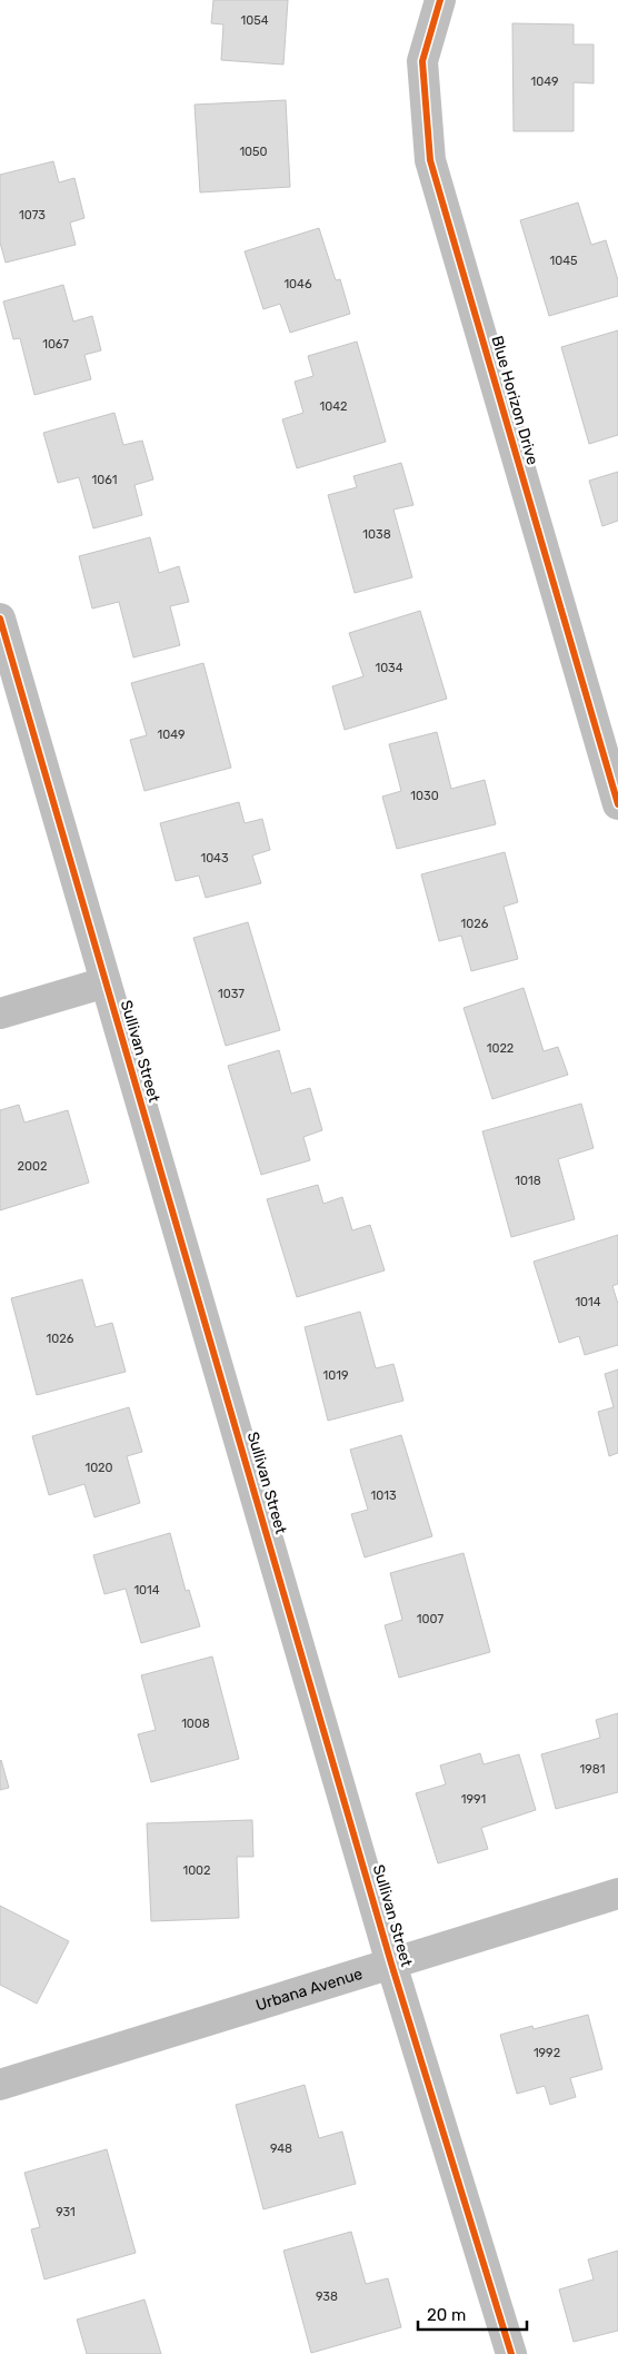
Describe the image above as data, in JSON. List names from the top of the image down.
{
  "streets": {
    "street": ["Blue Horizon Drive", "Sullivan Street", "Urbana Avenue"]
  },
  "crossings": [
    ["Sullivan Street", "Urbana Avenue"]
  ],
  "house_numbers": [
    "1054",
    "1049",
    "1050",
    "1073",
    "1045",
    "1046",
    "1067",
    "1042",
    "1061",
    "1038",
    "1034",
    "1049",
    "1030",
    "1043",
    "1026",
    "1037",
    "1022",
    "2002",
    "1018",
    "1014",
    "1026",
    "1019",
    "1020",
    "1013",
    "1014",
    "1007",
    "1008",
    "1981",
    "1991",
    "1002",
    "1992",
    "948",
    "931",
    "938"
  ],
  "scale_bar": "20 m"
}
